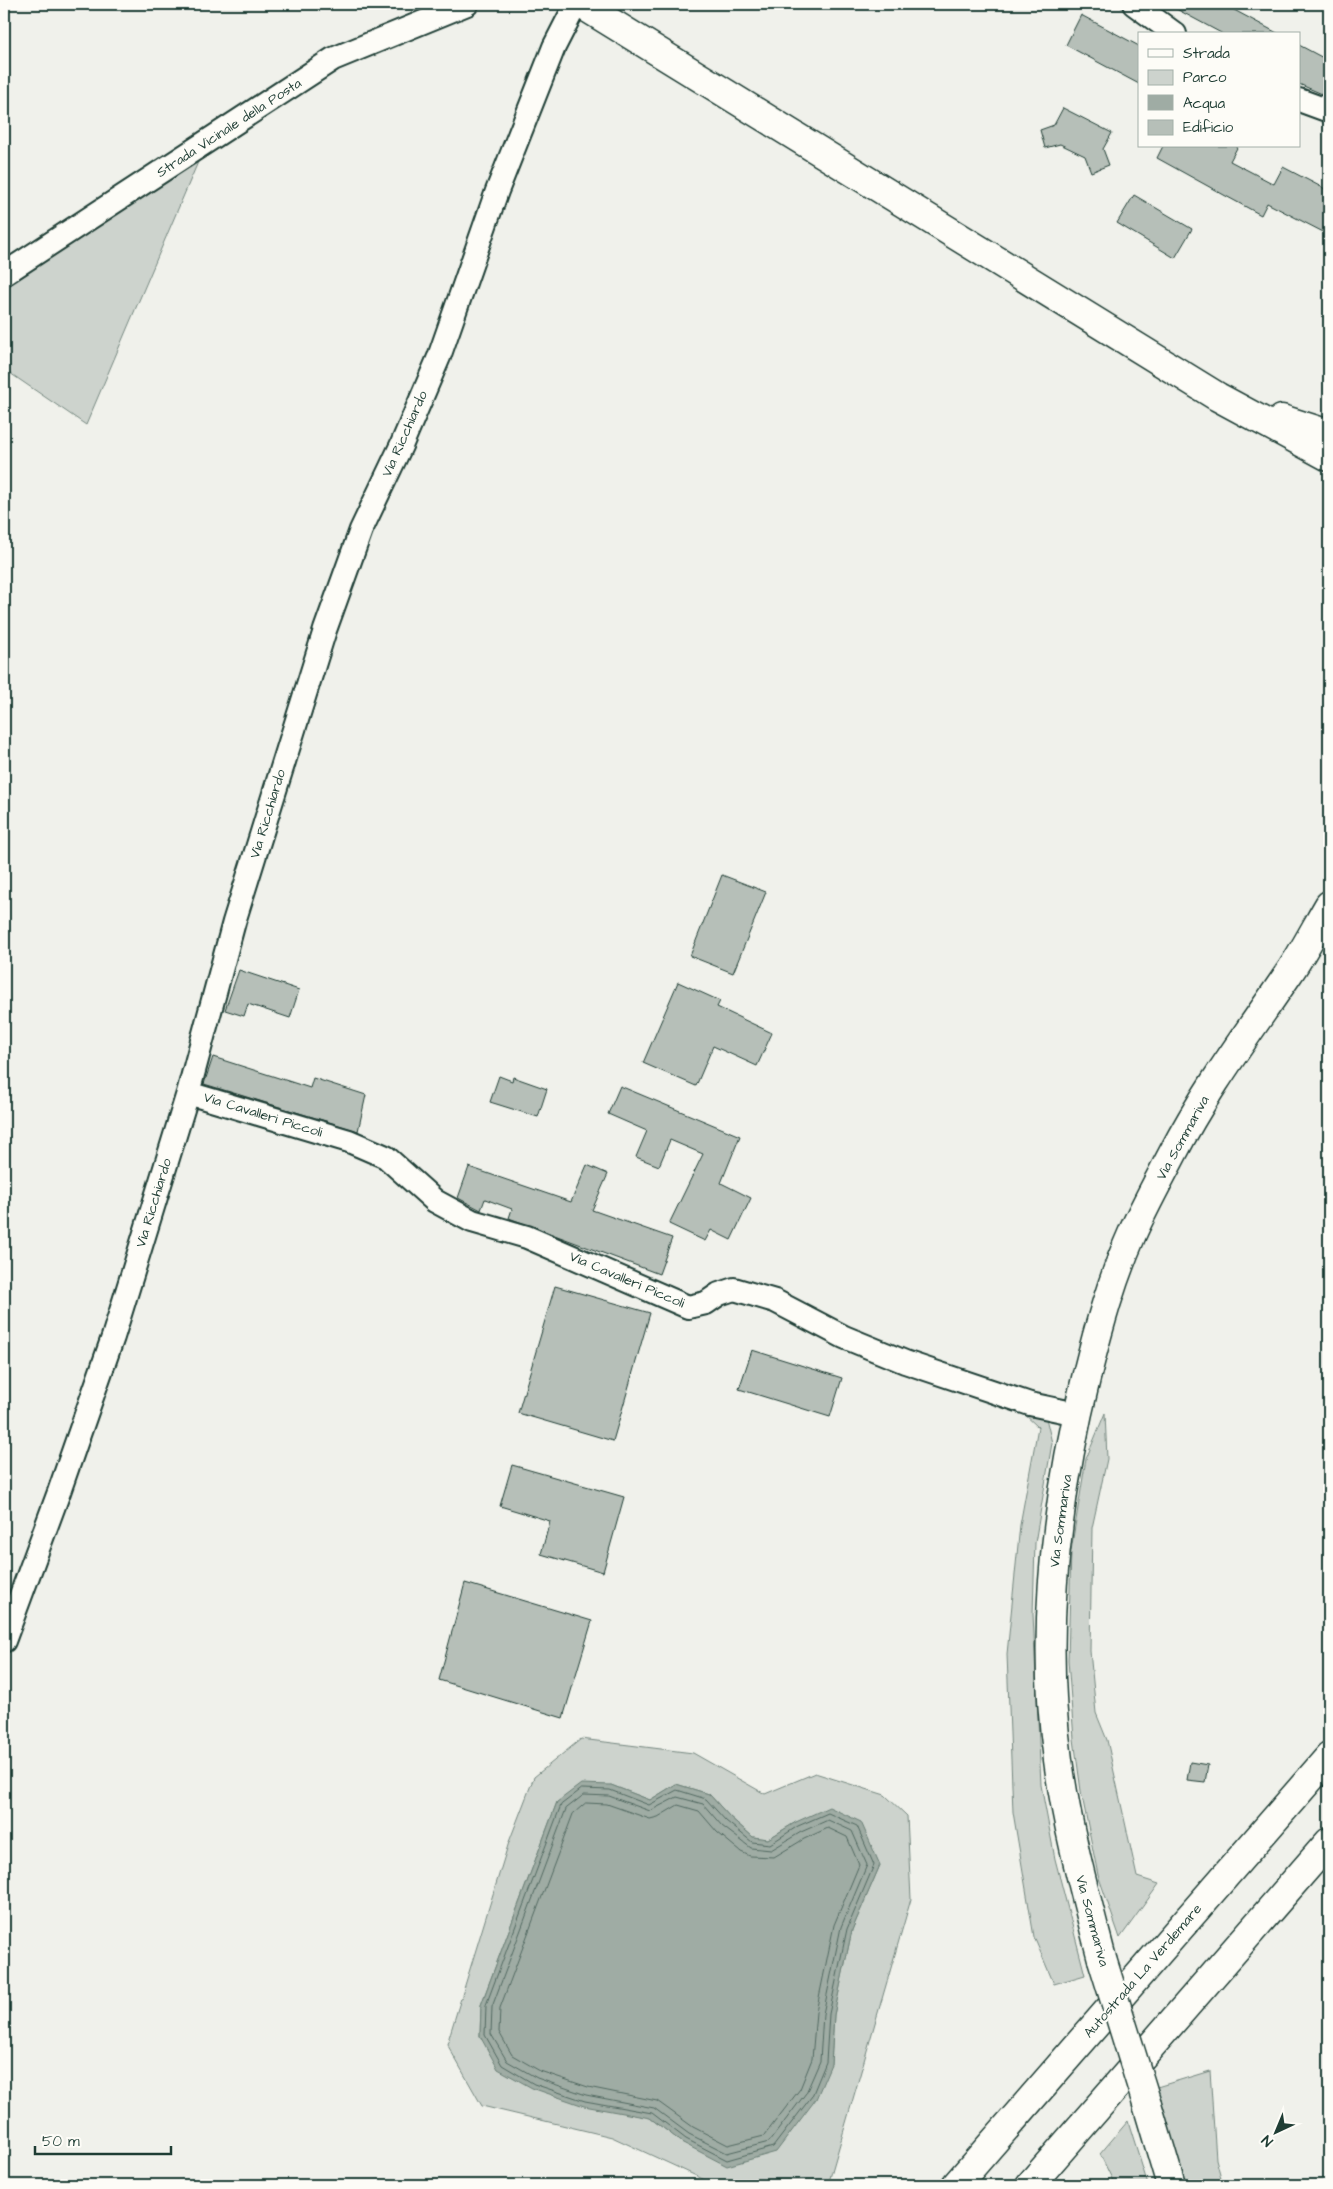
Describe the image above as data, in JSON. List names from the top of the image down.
{
  "streets": {
    "main road": ["Via Sommariva", "Autostrada La Verdemare"],
    "street": ["Strada Vicinale della Posta", "Via Ricchiardo", "Via Cavalleri Piccoli"]
  },
  "crossings": [
    ["Via Ricchiardo", "Via Cavalleri Piccoli"],
    ["Via Cavalleri Piccoli", "Via Sommariva"]
  ],
  "legend": [
    "Strada",
    "Parco",
    "Acqua",
    "Edificio"
  ],
  "scale_bar": "50 m",
  "north": "bottom left"
}
